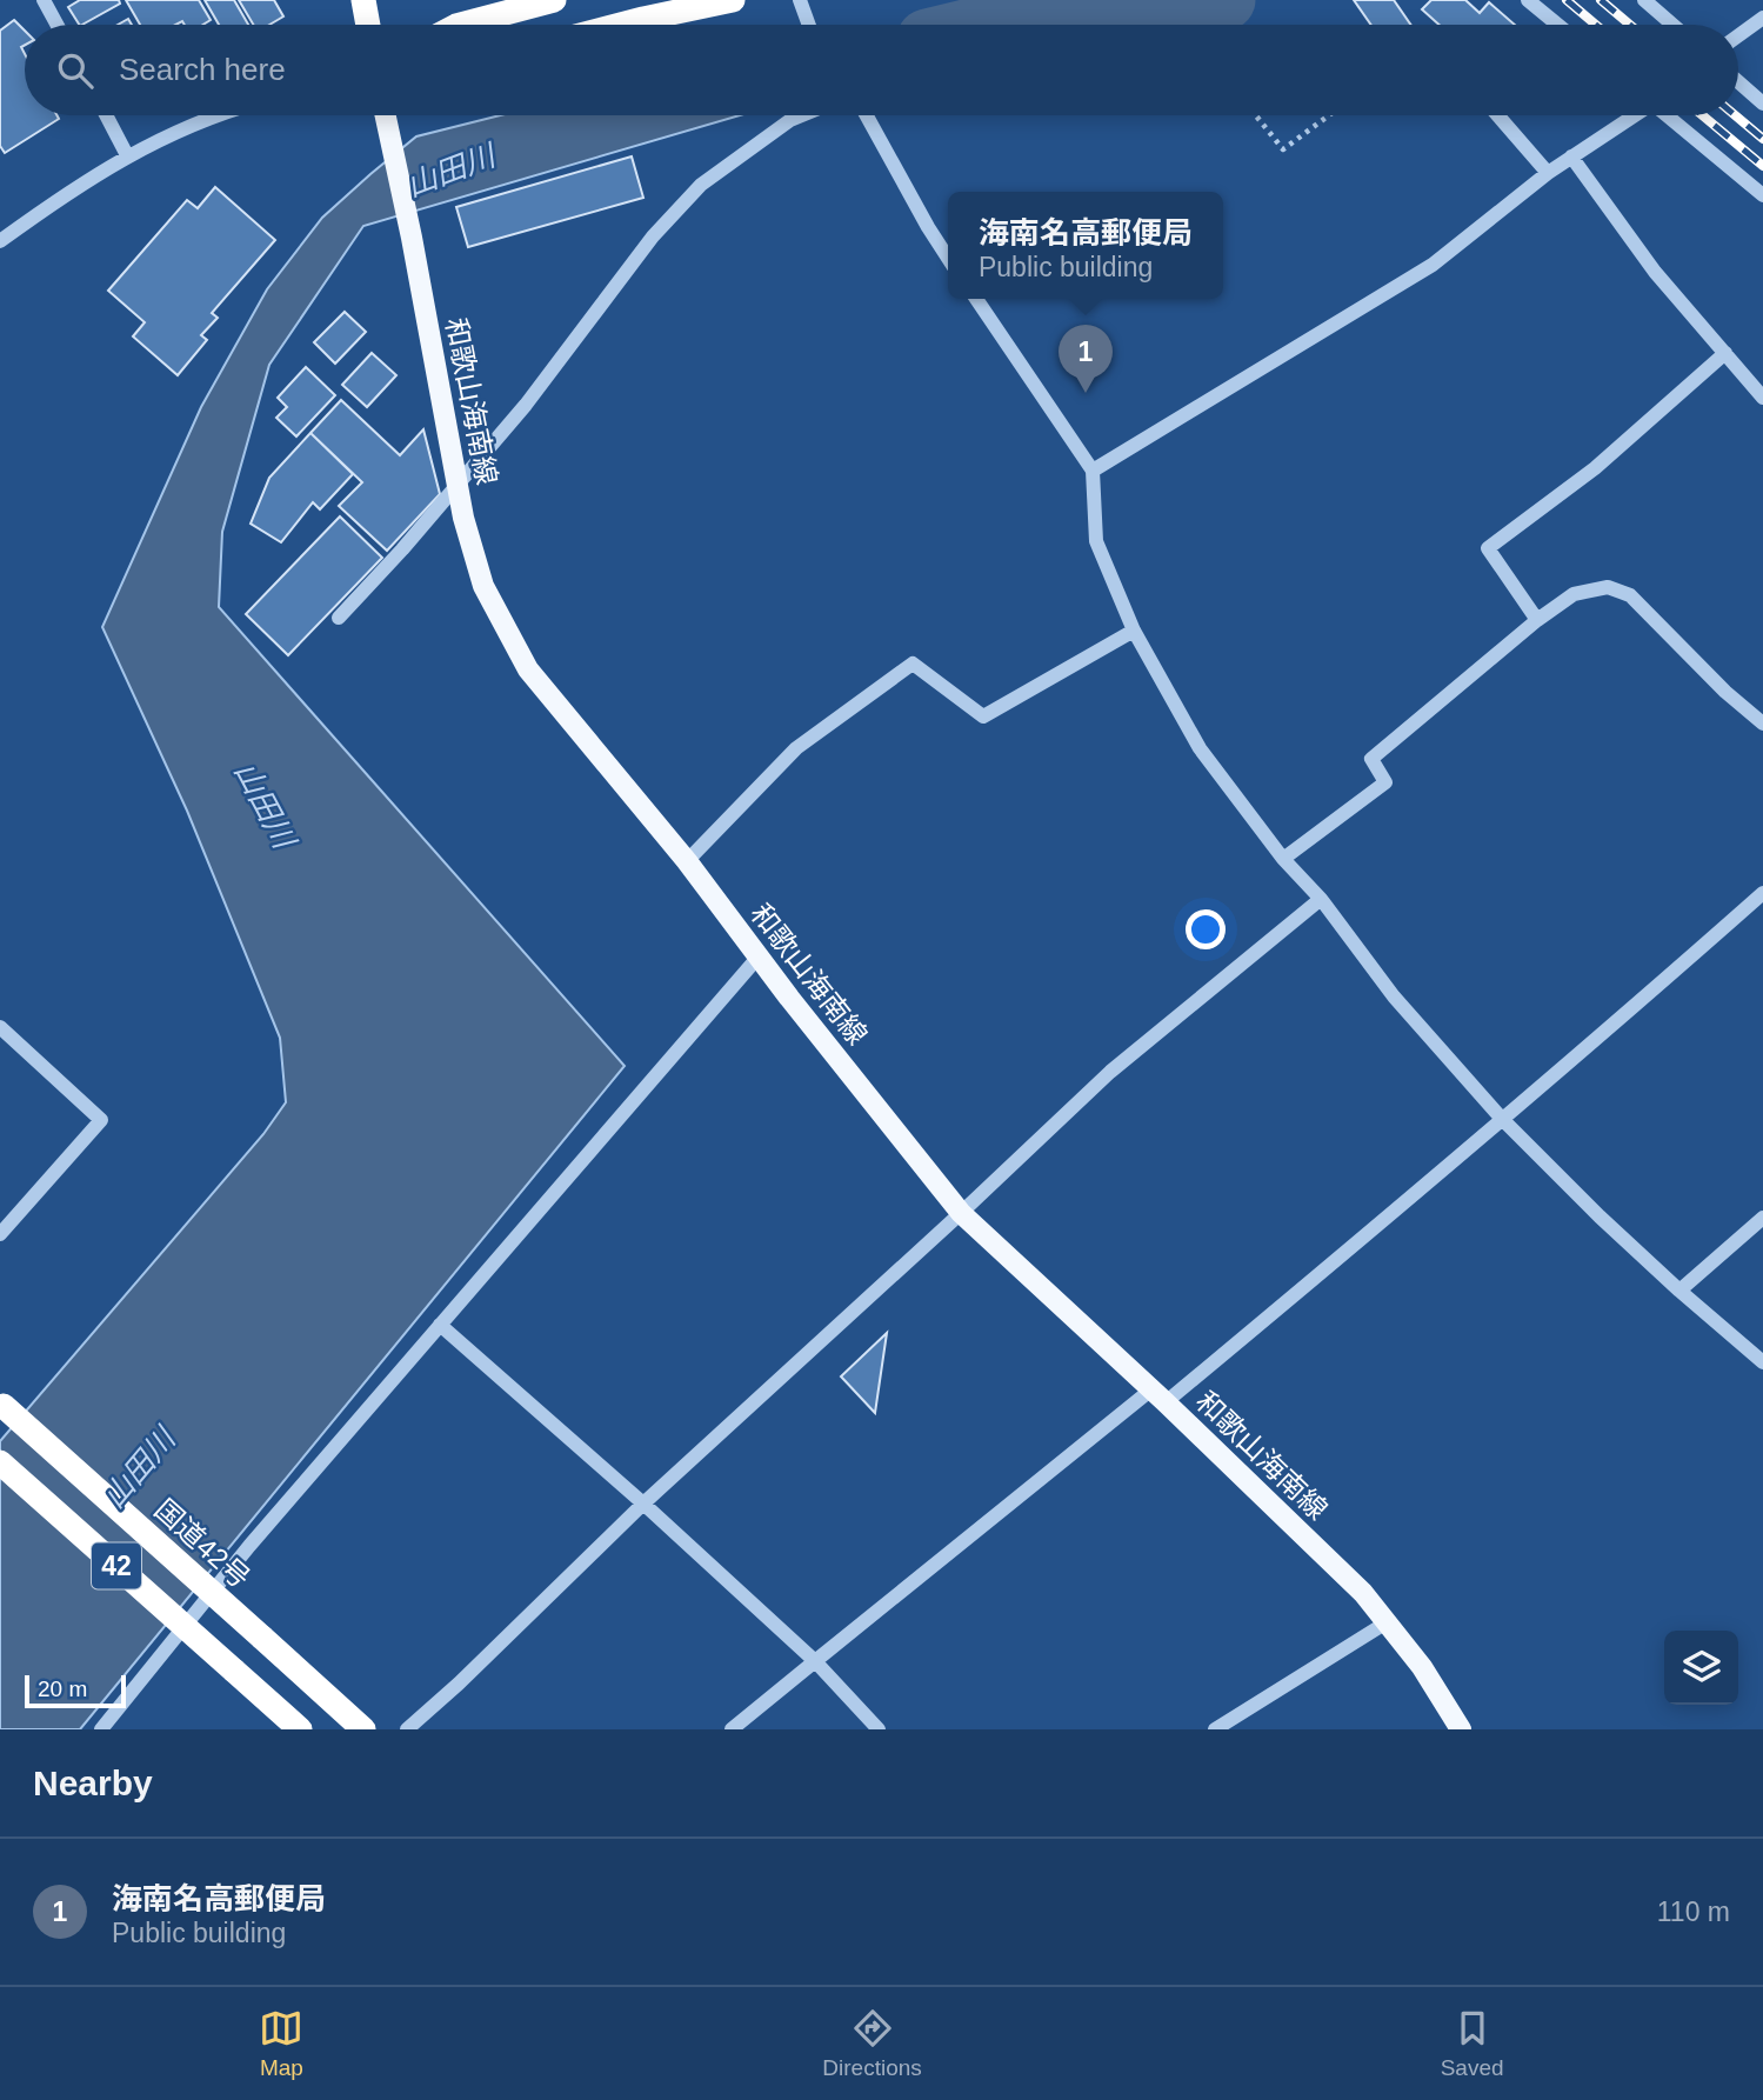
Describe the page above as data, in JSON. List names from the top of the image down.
{
  "streets": {
    "highway": ["国道42号", "42"],
    "main road": ["和歌山海南線"]
  },
  "water": ["山田川"],
  "scale_bar": "20 m",
  "page": {
    "search": "Search here",
    "popup": ["海南名高郵便局", "Public building"],
    "pins": "1",
    "scale": "20 m",
    "heading": "Nearby",
    "list": [
      {
        "mark": "1",
        "name": "海南名高郵便局",
        "note": "Public building",
        "value": "110 m"
      }
    ],
    "nav": ["Map", "Directions", "Saved"]
  }
}
